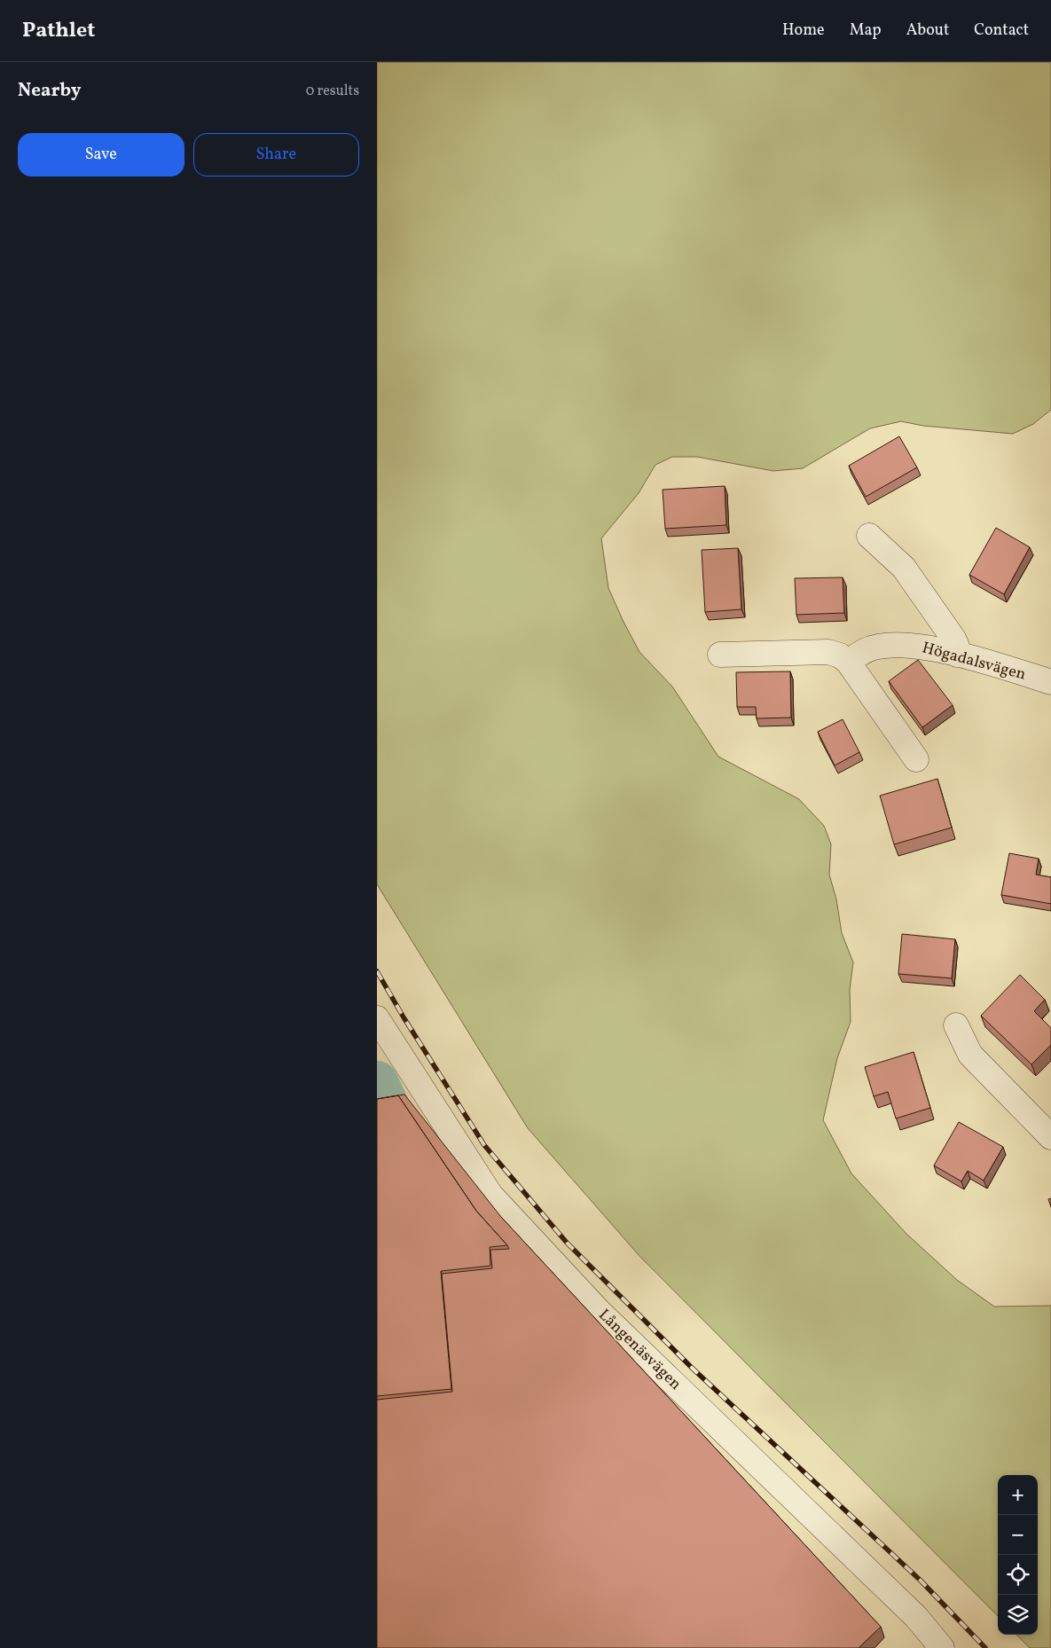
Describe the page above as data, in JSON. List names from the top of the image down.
{
  "streets": {
    "street": ["Högadalsvägen", "Långenäsvägen"]
  },
  "page": {
    "header": "Pathlet",
    "nav": [
      "Home",
      "Map",
      "About",
      "Contact"
    ],
    "heading": ["Nearby", "0 results"],
    "buttons": ["Save", "Share"],
    "map_buttons": ["+", "−"]
  }
}
